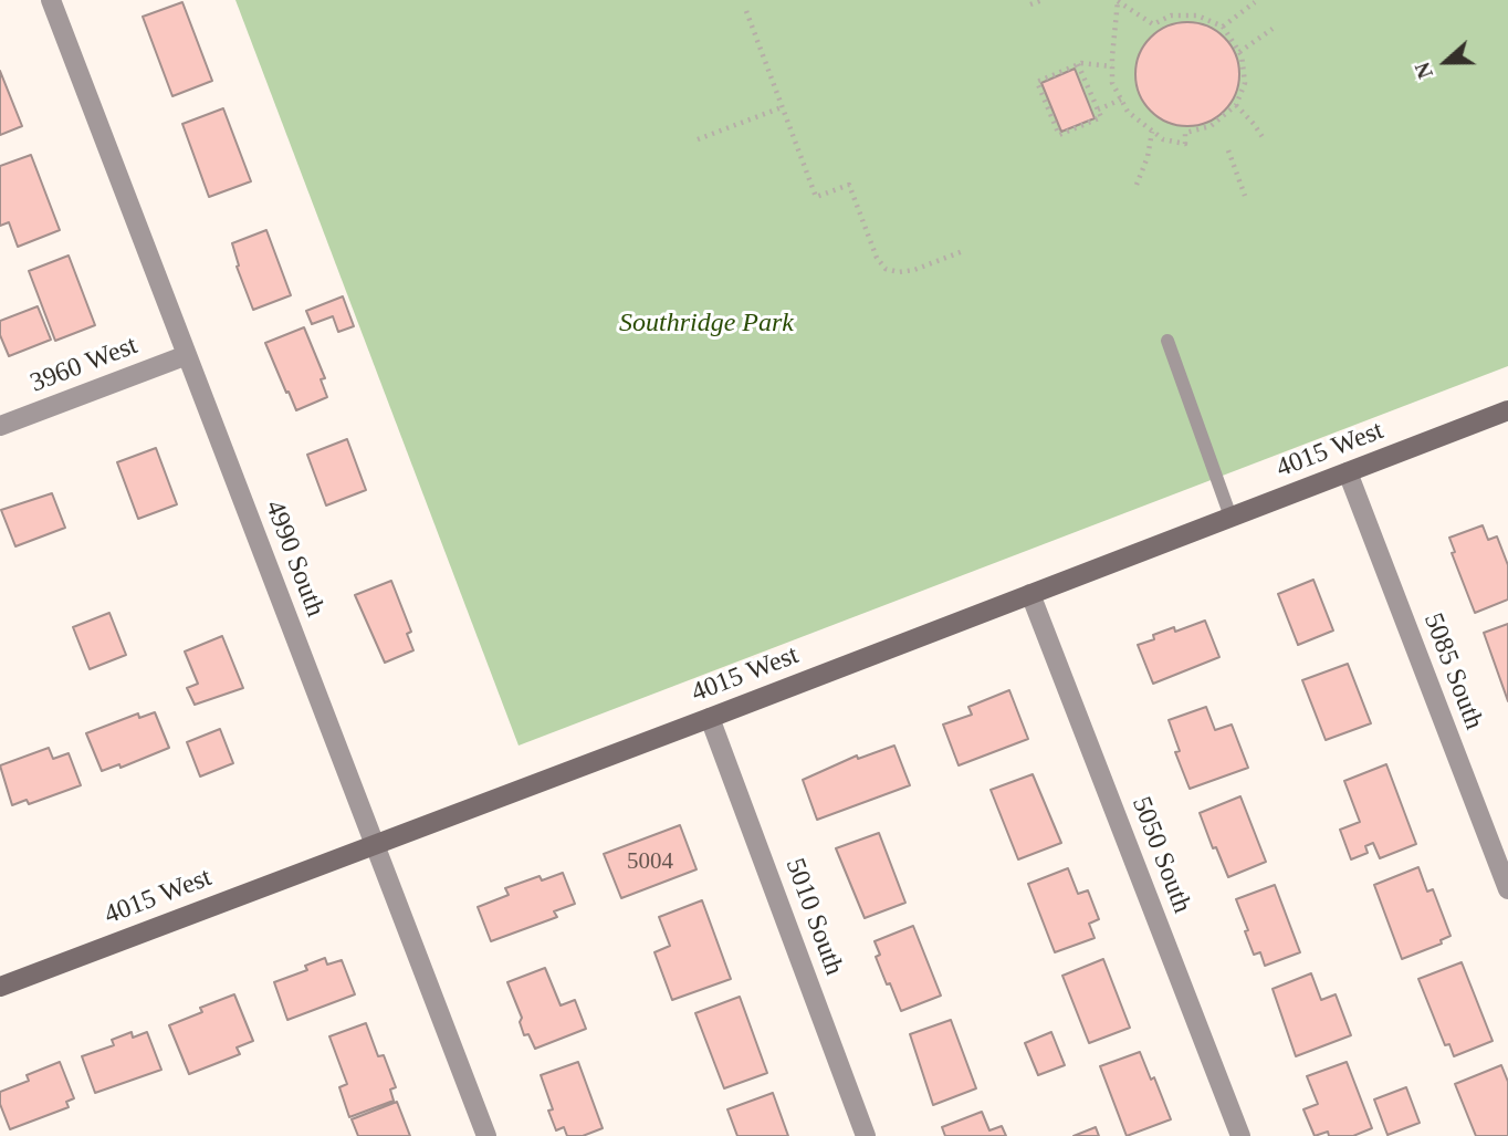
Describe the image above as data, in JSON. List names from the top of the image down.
{
  "streets": {
    "street": [
      "3960 West",
      "4015 West",
      "4990 South",
      "5085 South",
      "5050 South",
      "5010 South"
    ]
  },
  "crossings": [
    ["3960 West", "4990 South"],
    ["4015 West", "4990 South"],
    ["4015 West", "5085 South"],
    ["4015 West", "5050 South"],
    ["4015 West", "5010 South"]
  ],
  "parks": ["Southridge Park"],
  "house_numbers": ["5004"],
  "north": "left"
}
